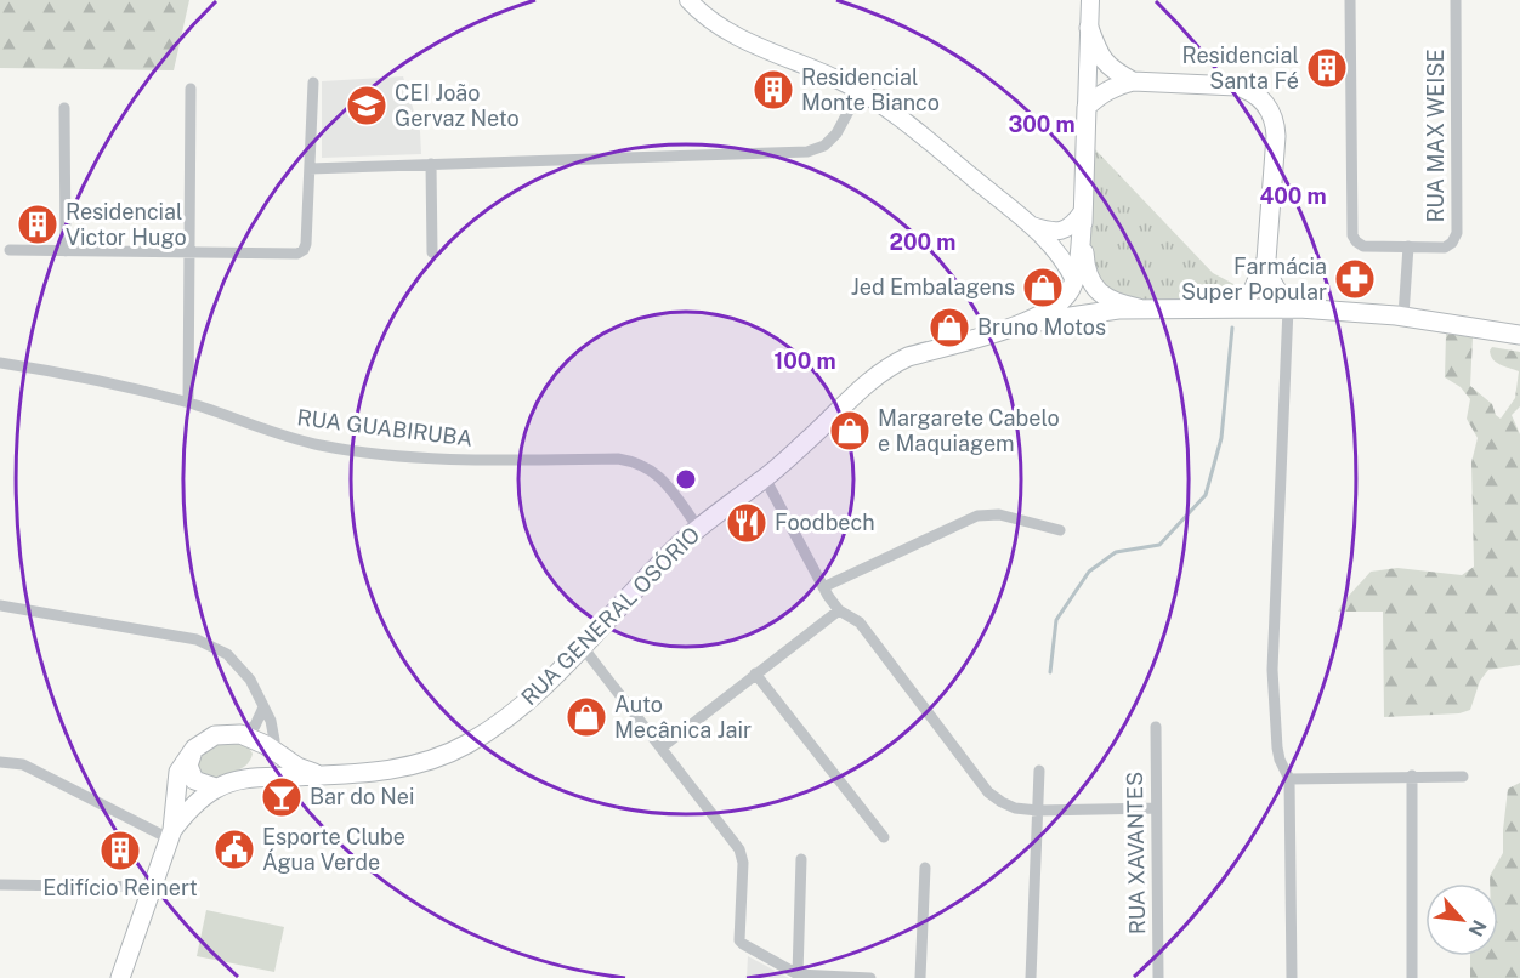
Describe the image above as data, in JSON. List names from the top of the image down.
{
  "streets": {
    "main road": ["RUA GENERAL OSÓRIO"],
    "street": ["RUA MAX WEISE", "RUA GUABIRUBA", "RUA XAVANTES"]
  },
  "crossings": [
    ["RUA MAX WEISE", "RUA GENERAL OSÓRIO"],
    ["RUA GUABIRUBA", "RUA GENERAL OSÓRIO"]
  ],
  "places": {
    "building": [
      "Residencial Santa Fé",
      "Residencial Monte Bianco",
      "Residencial Victor Hugo",
      "Edifício Reinert"
    ],
    "school or university": ["CEI João Gervaz Neto"],
    "pharmacy": ["Farmácia Super Popular"],
    "shop": [
      "Jed Embalagens",
      "Bruno Motos",
      "Margarete Cabelo e Maquiagem",
      "Auto Mecânica Jair"
    ],
    "restaurant": ["Foodbech"],
    "bar": ["Bar do Nei"],
    "public building": ["Esporte Clube Água Verde"]
  },
  "north": "bottom right",
  "rings": [
    "300 m",
    "400 m",
    "200 m",
    "100 m"
  ]
}
